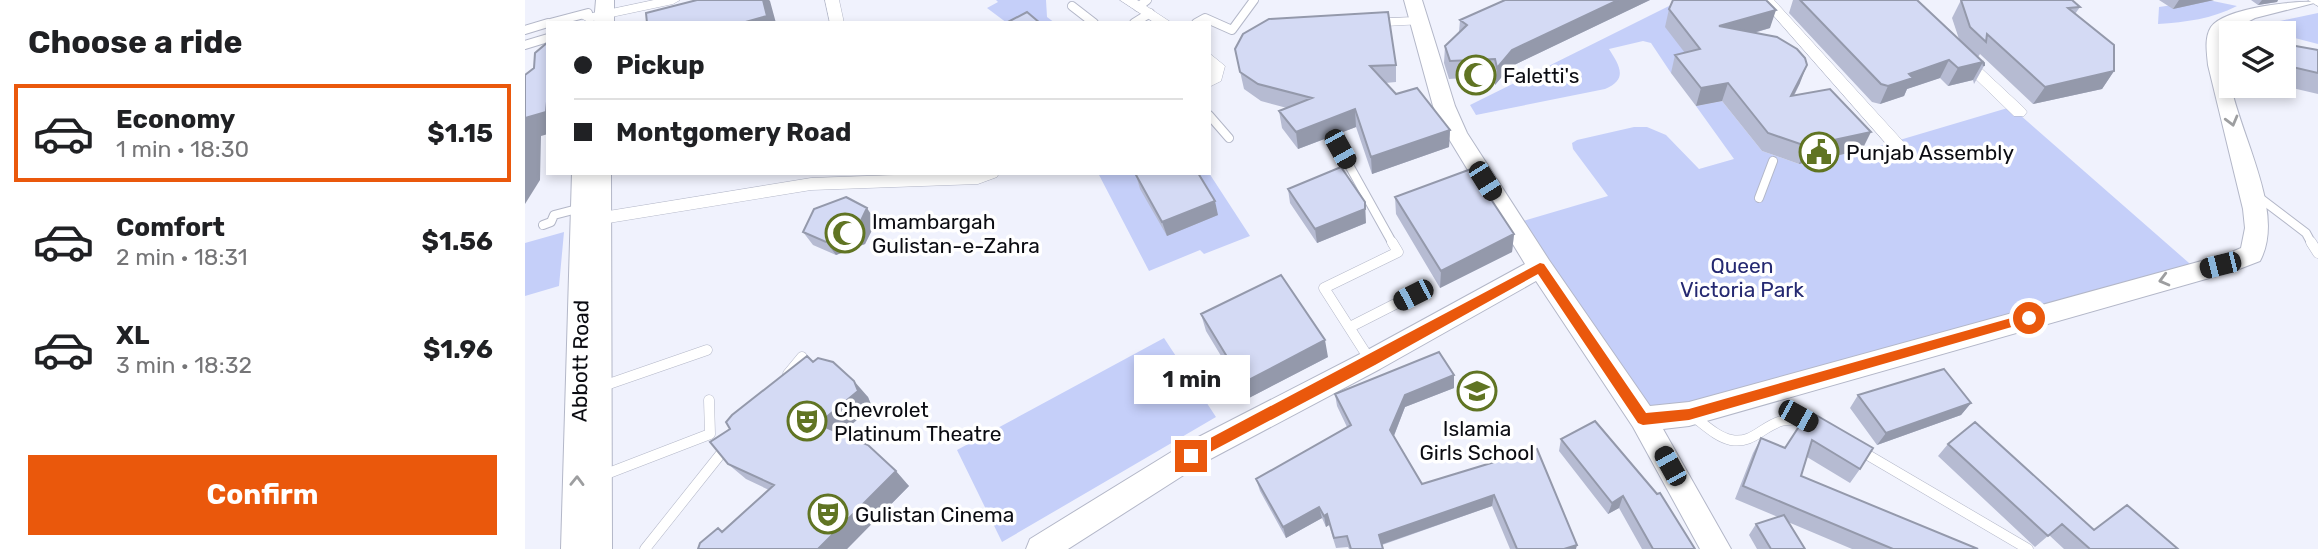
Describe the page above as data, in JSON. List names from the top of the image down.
{
  "streets": {
    "main road": ["Abbott Road"]
  },
  "parks": ["Queen Victoria Park"],
  "places": {
    "mosque": ["Faletti's", "Imambargah Gulistan-e-Zahra"],
    "public building": ["Punjab Assembly"],
    "school or university": ["Islamia Girls School"],
    "theatre": ["Chevrolet Platinum Theatre", "Gulistan Cinema"]
  },
  "page": {
    "heading": "Choose a ride",
    "banner": ["Pickup", "Montgomery Road"],
    "list": [
      {
        "name": "Economy",
        "note": "1 min · 18:30",
        "value": "$1.15"
      },
      {
        "name": "Comfort",
        "note": "2 min · 18:31",
        "value": "$1.56"
      },
      {
        "name": "XL",
        "note": "3 min · 18:32",
        "value": "$1.96"
      }
    ],
    "bubble": "1 min",
    "buttons": "Confirm"
  }
}
